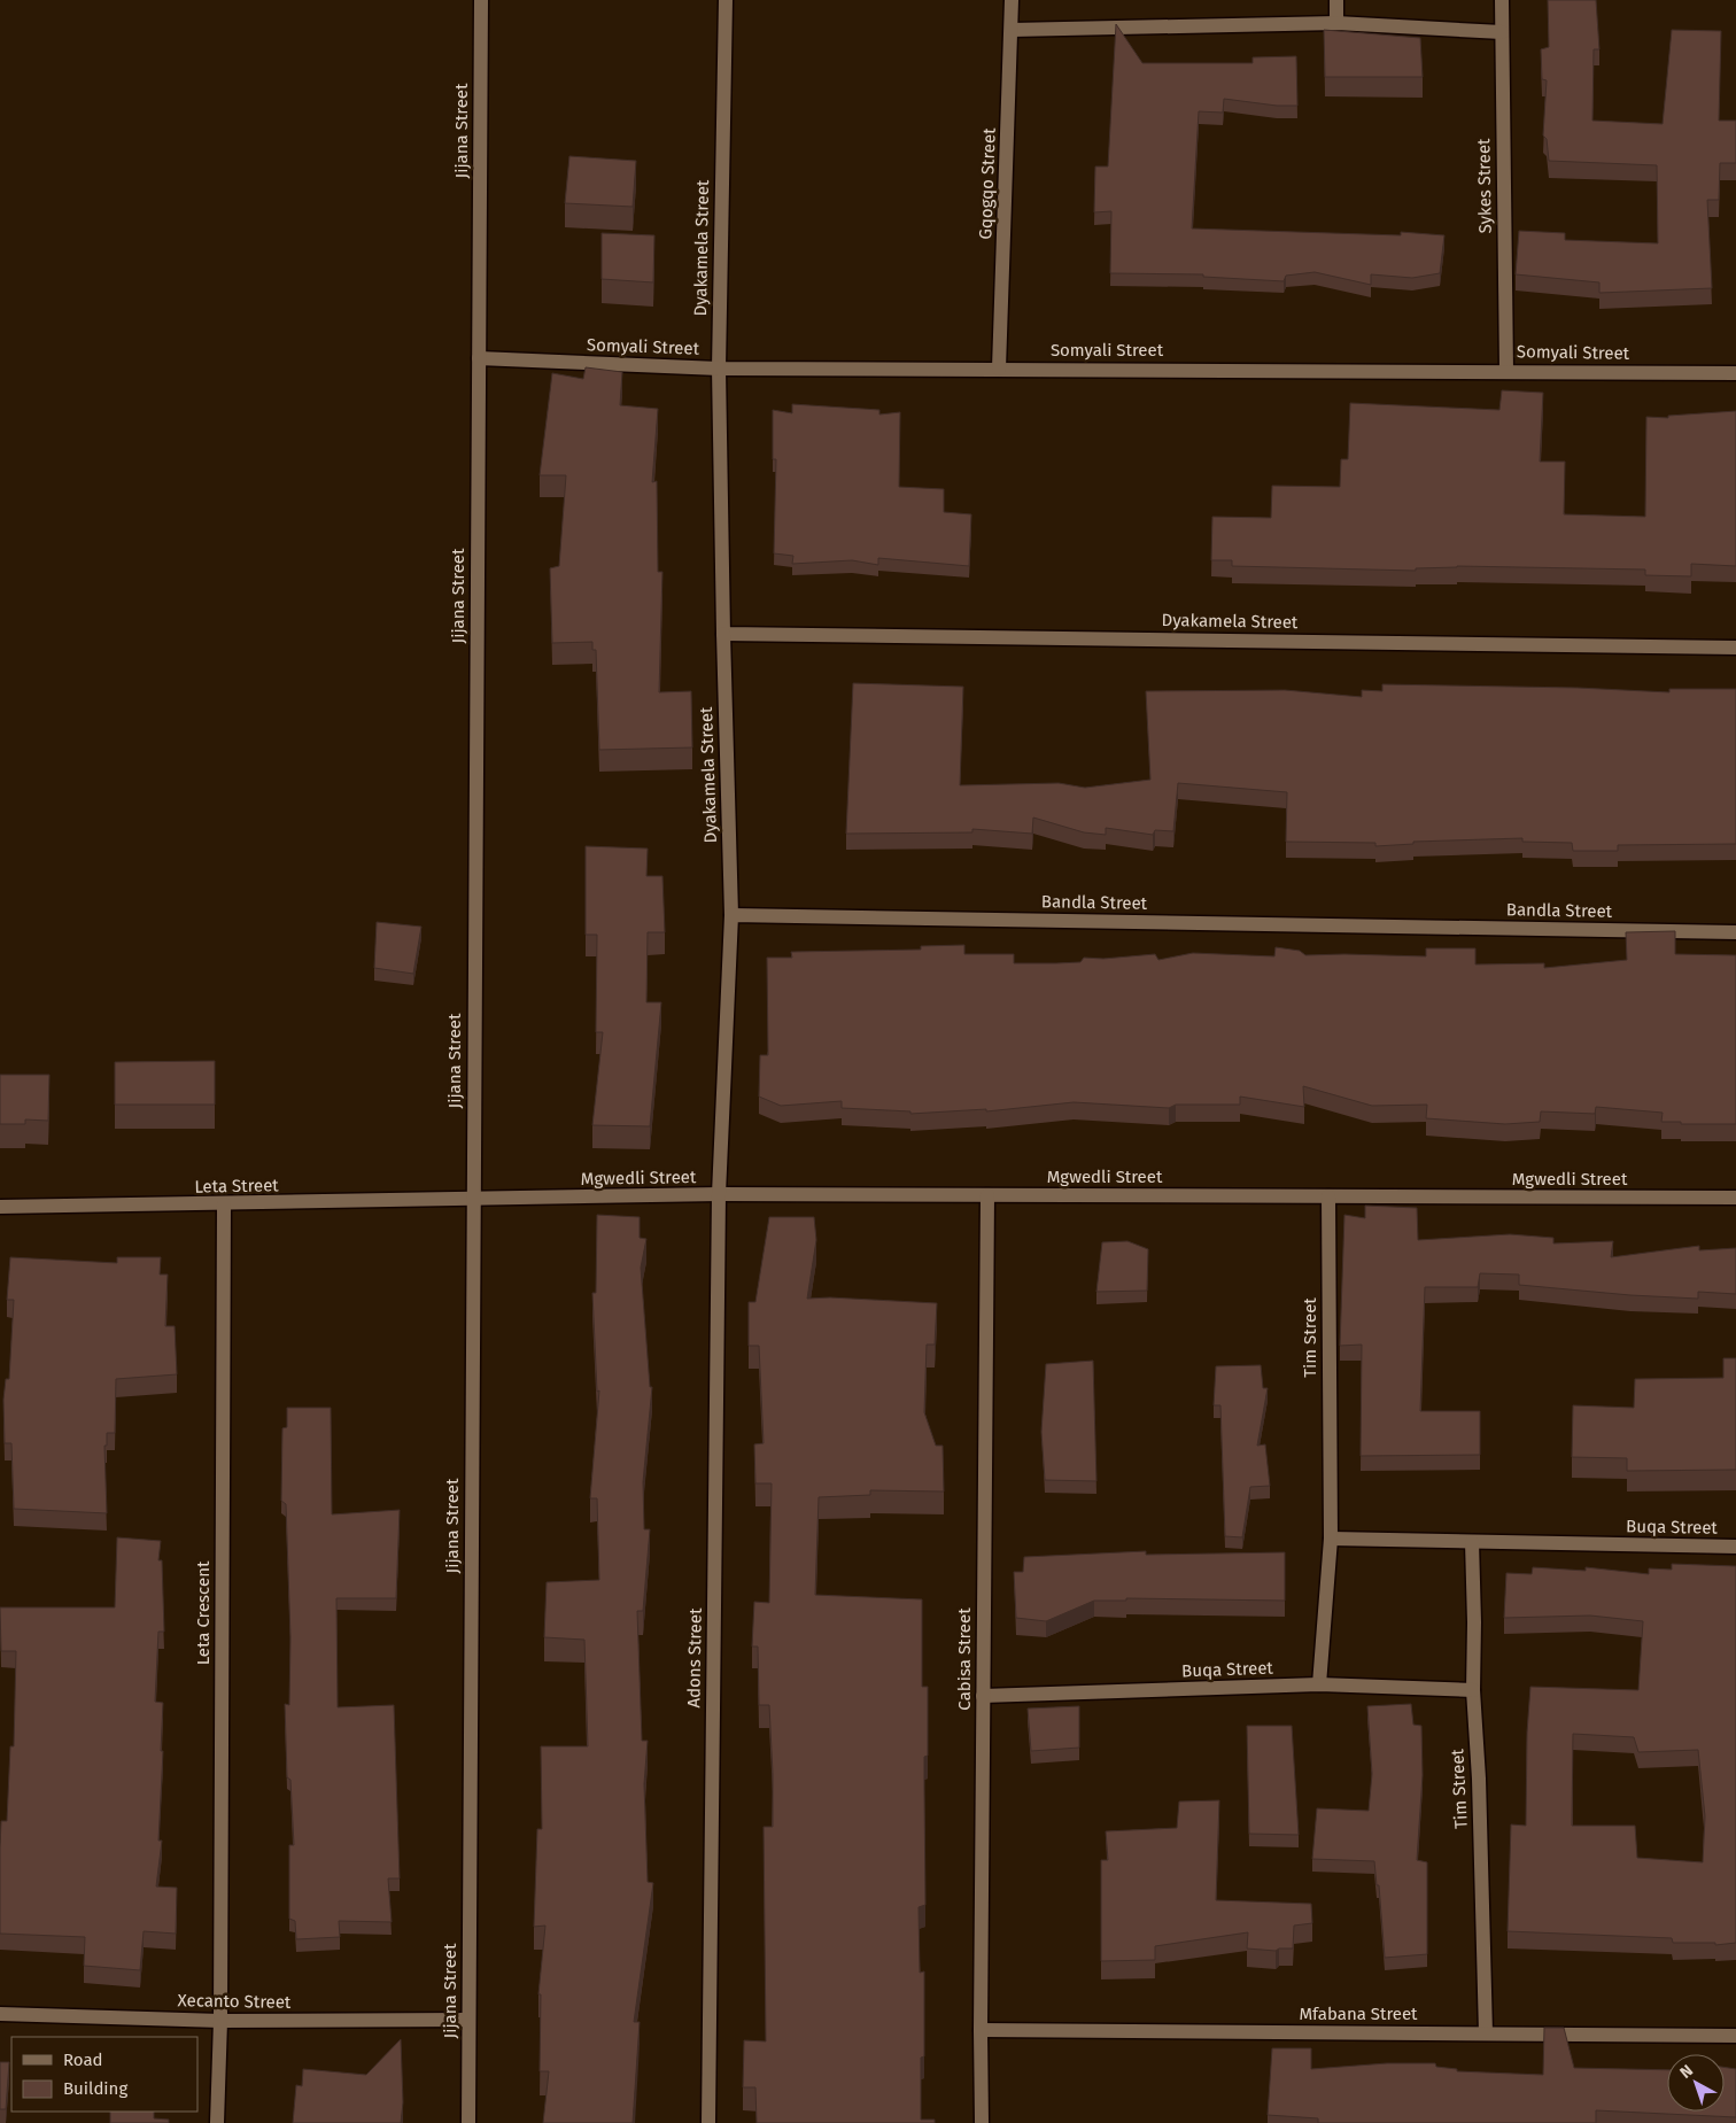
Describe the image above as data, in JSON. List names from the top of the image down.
{
  "streets": {
    "street": [
      "Jijana Street",
      "Gqogqo Street",
      "Sykes Street",
      "Dyakamela Street",
      "Somyali Street",
      "Bandla Street",
      "Mgwedli Street",
      "Leta Street",
      "Tim Street",
      "Buqa Street",
      "Leta Crescent",
      "Adons Street",
      "Cabisa Street",
      "Xecanto Street",
      "Mfabana Street"
    ]
  },
  "crossings": [
    ["Jijana Street", "Somyali Street"],
    ["Jijana Street", "Mgwedli Street"],
    ["Jijana Street", "Leta Street"],
    ["Jijana Street", "Xecanto Street"],
    ["Gqogqo Street", "Somyali Street"],
    ["Sykes Street", "Somyali Street"],
    ["Dyakamela Street", "Somyali Street"],
    ["Dyakamela Street", "Bandla Street"],
    ["Mgwedli Street", "Leta Street"],
    ["Mgwedli Street", "Tim Street"],
    ["Mgwedli Street", "Adons Street"],
    ["Mgwedli Street", "Cabisa Street"],
    ["Leta Street", "Leta Crescent"],
    ["Tim Street", "Buqa Street"],
    ["Tim Street", "Mfabana Street"],
    ["Buqa Street", "Cabisa Street"],
    ["Leta Crescent", "Xecanto Street"],
    ["Cabisa Street", "Mfabana Street"]
  ],
  "legend": ["Road", "Building"],
  "north": "top left"
}
